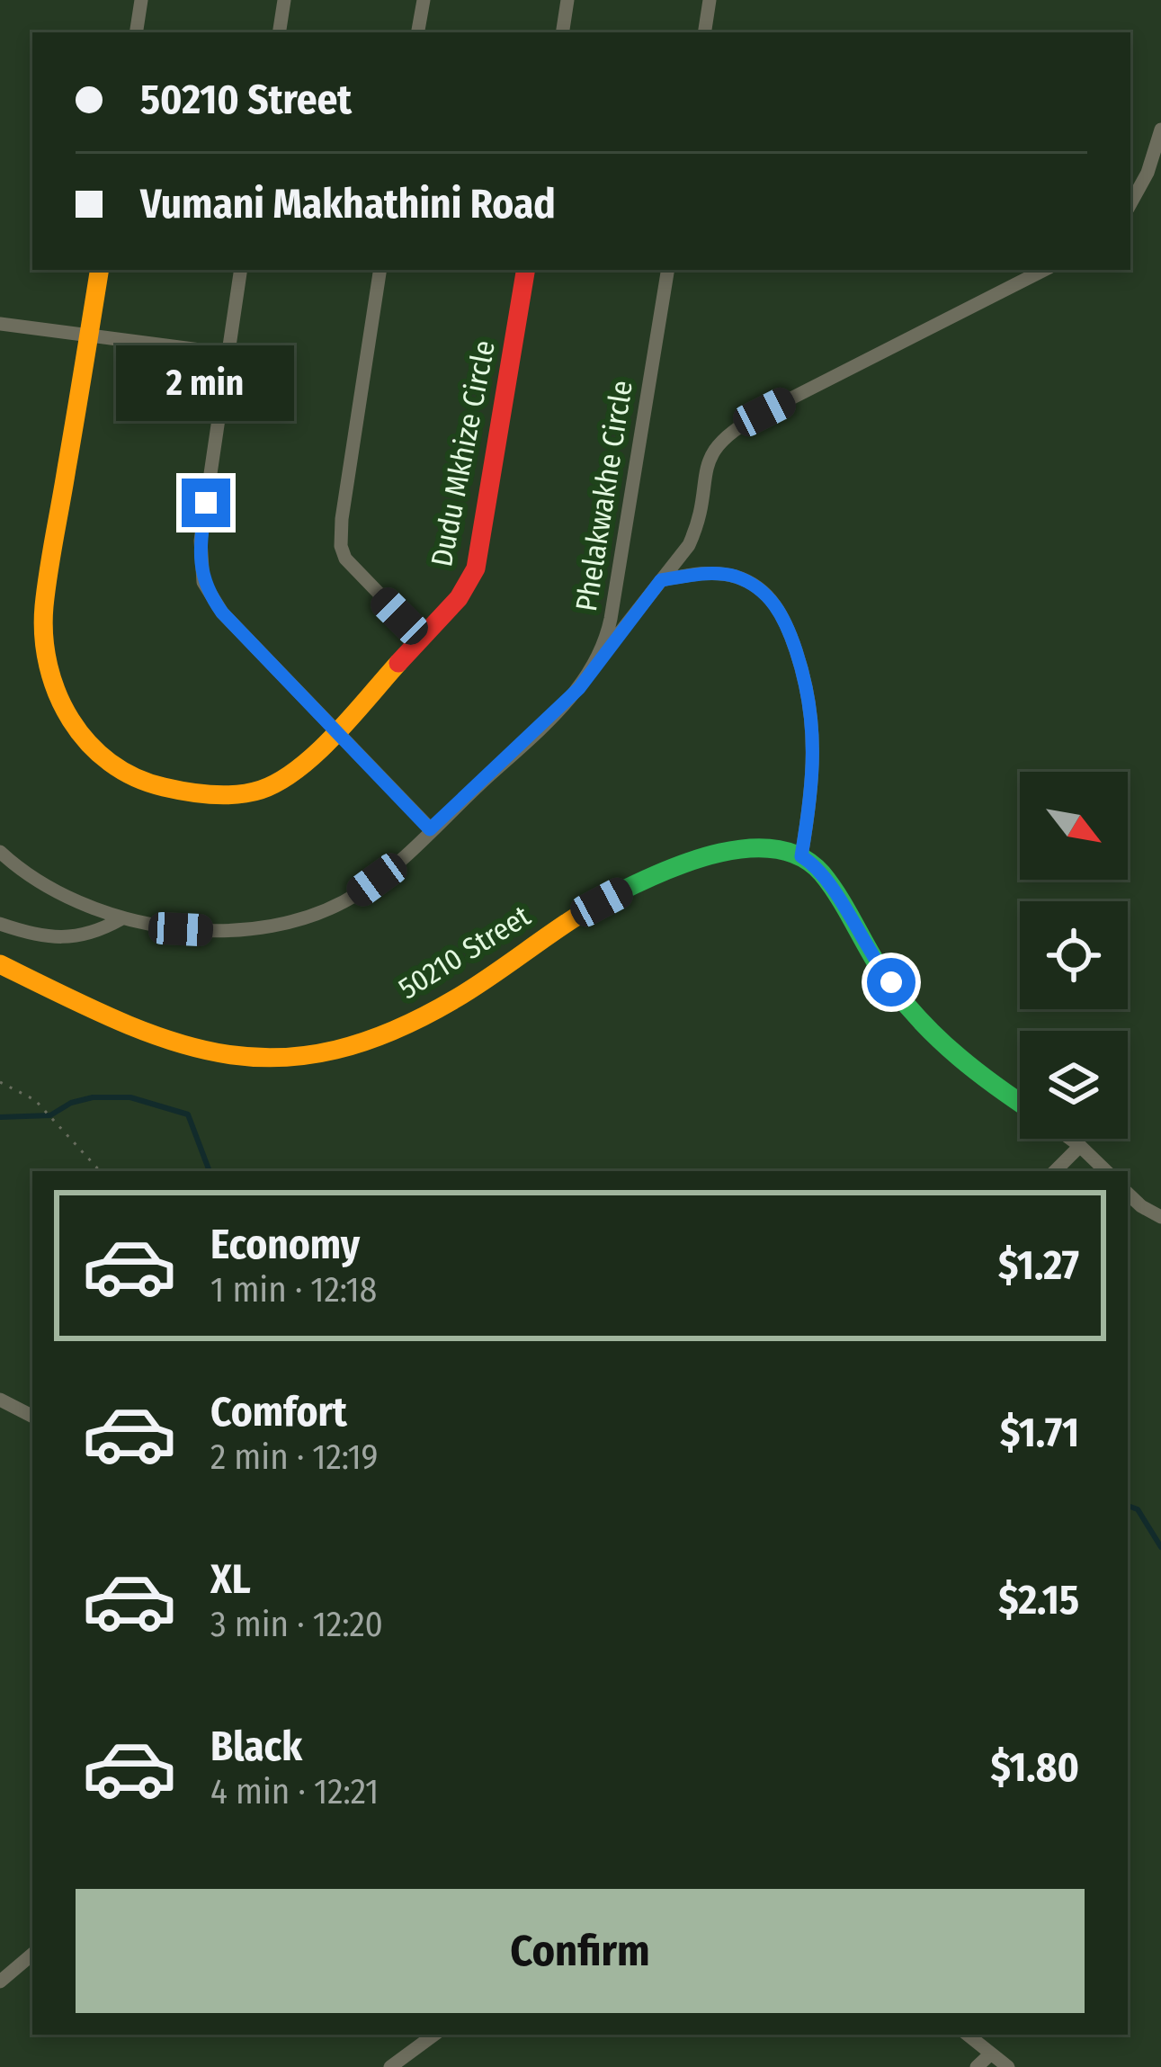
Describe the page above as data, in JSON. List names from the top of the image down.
{
  "streets": {
    "street": ["Dudu Mkhize Circle", "Phelakwakhe Circle", "50210 Street"]
  },
  "north": "bottom right",
  "page": {
    "banner": ["50210 Street", "Vumani Makhathini Road"],
    "bubble": "2 min",
    "list": [
      {
        "name": "Economy",
        "note": "1 min · 12:18",
        "value": "$1.27"
      },
      {
        "name": "Comfort",
        "note": "2 min · 12:19",
        "value": "$1.71"
      },
      {
        "name": "XL",
        "note": "3 min · 12:20",
        "value": "$2.15"
      },
      {
        "name": "Black",
        "note": "4 min · 12:21",
        "value": "$1.80"
      }
    ],
    "buttons": "Confirm"
  }
}
